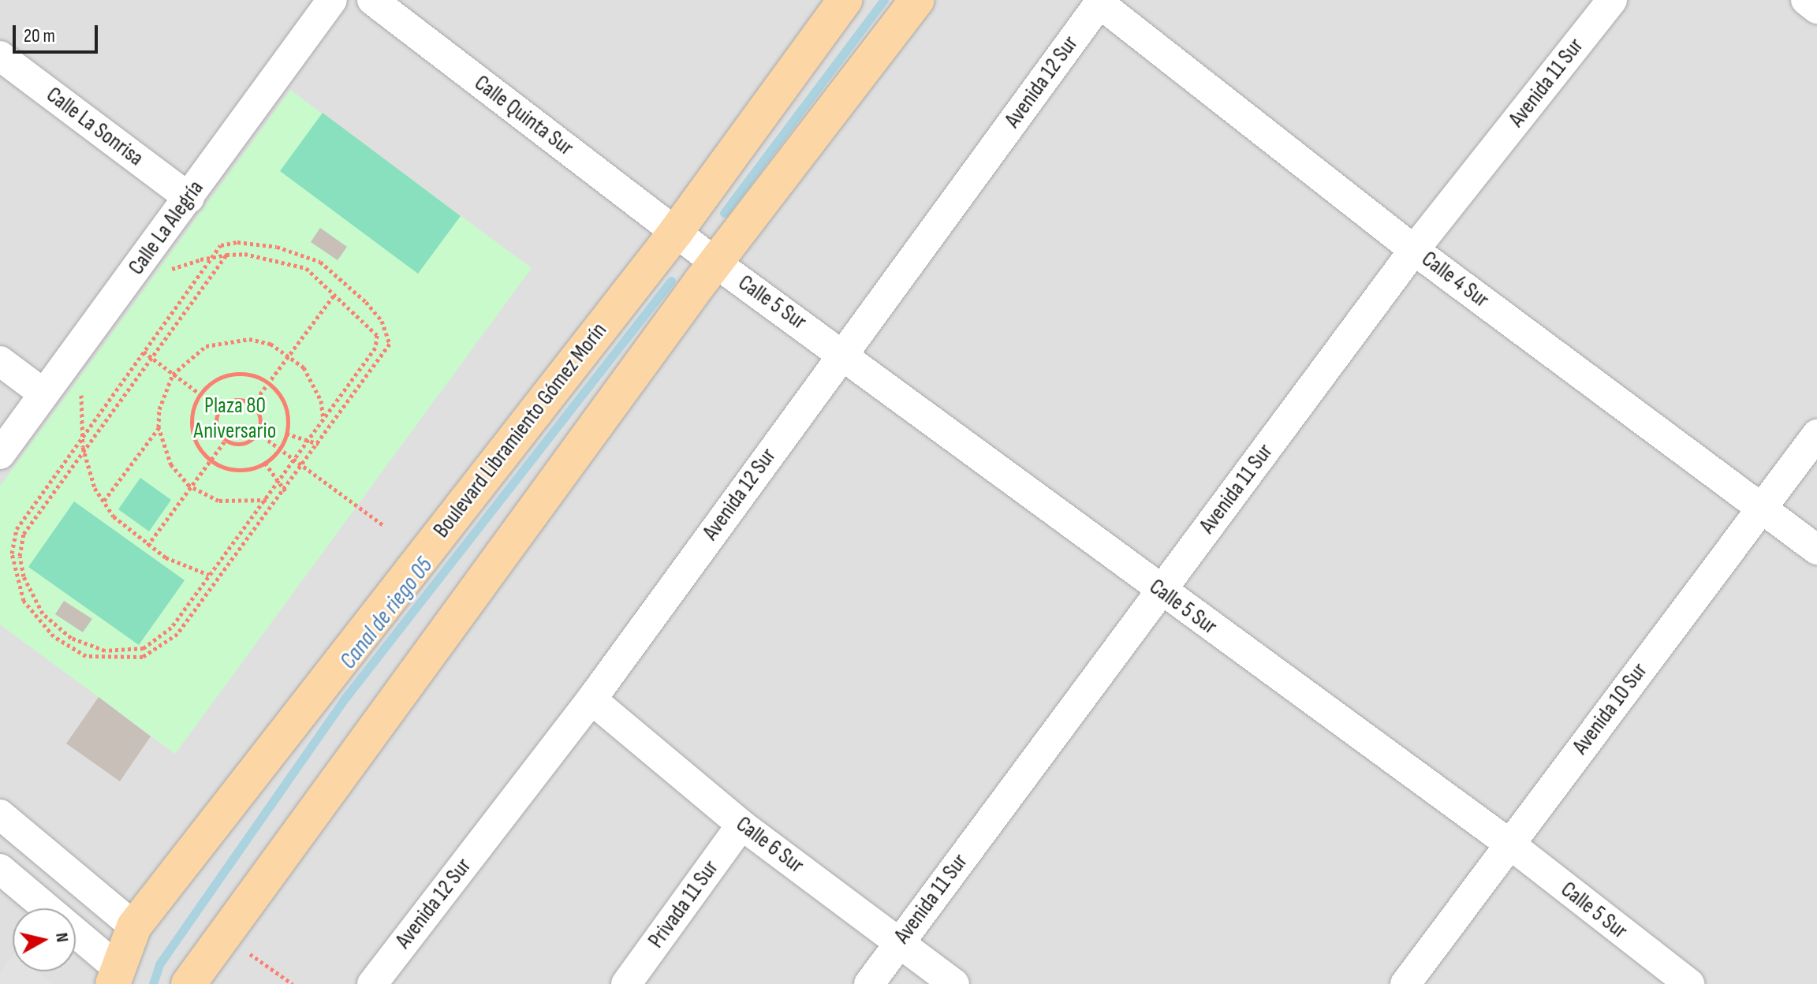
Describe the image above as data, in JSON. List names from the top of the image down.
{
  "streets": {
    "main road": ["Boulevard Libramiento Gómez Morín"],
    "street": [
      "Avenida 12 Sur",
      "Avenida 11 Sur",
      "Calle Quinta Sur",
      "Calle La Sonrisa",
      "Calle La Alegría",
      "Calle 4 Sur",
      "Calle 5 Sur",
      "Avenida 10 Sur",
      "Calle 6 Sur",
      "Privada 11 Sur"
    ]
  },
  "crossings": [
    ["Avenida 12 Sur", "Calle 4 Sur"],
    ["Avenida 12 Sur", "Calle 5 Sur"],
    ["Avenida 12 Sur", "Calle 6 Sur"],
    ["Avenida 11 Sur", "Calle 4 Sur"],
    ["Avenida 11 Sur", "Calle 5 Sur"],
    ["Avenida 11 Sur", "Calle 6 Sur"],
    ["Calle Quinta Sur", "Calle 5 Sur"],
    ["Calle Quinta Sur", "Boulevard Libramiento Gómez Morín"],
    ["Calle La Sonrisa", "Calle La Alegría"],
    ["Calle 4 Sur", "Avenida 10 Sur"],
    ["Calle 5 Sur", "Boulevard Libramiento Gómez Morín"],
    ["Calle 5 Sur", "Avenida 10 Sur"],
    ["Calle 6 Sur", "Privada 11 Sur"]
  ],
  "water": ["Canal de riego 05"],
  "parks": ["Plaza 80 Aniversario"],
  "scale_bar": "20 m",
  "north": "right"
}
